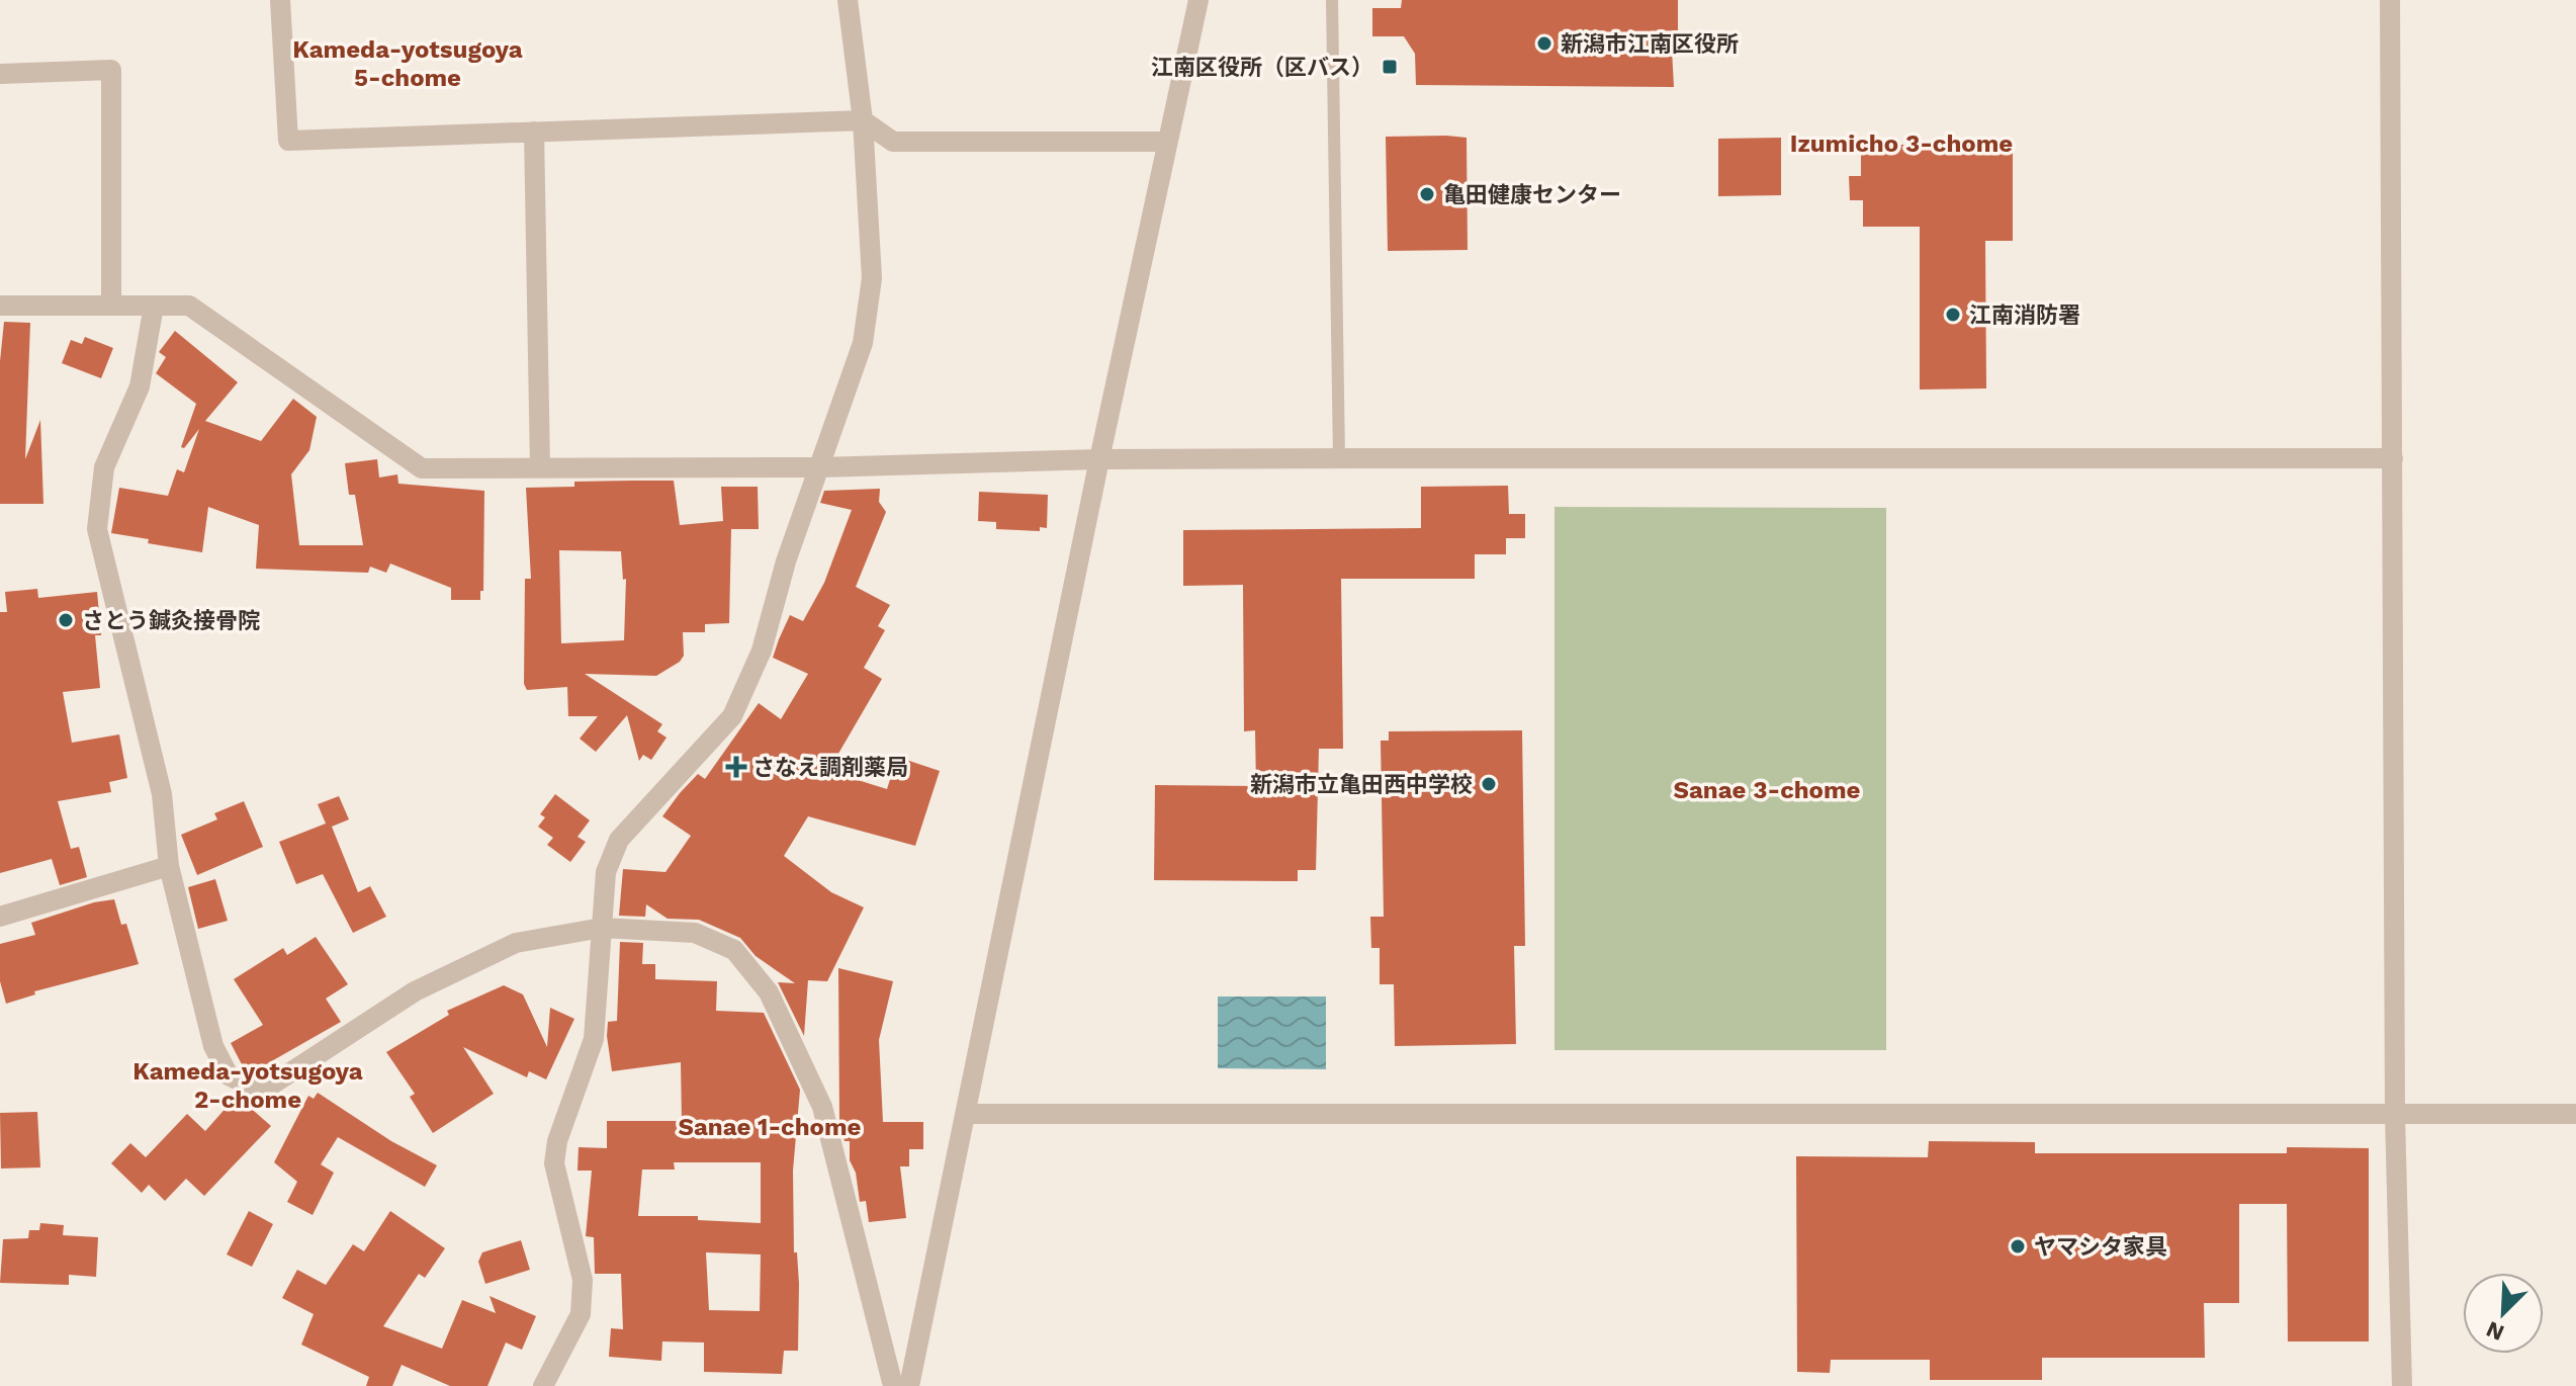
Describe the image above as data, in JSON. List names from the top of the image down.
{
  "districts": [
    "Kameda-yotsugoya 5-chome",
    "Izumicho 3-chome",
    "Sanae 3-chome",
    "Kameda-yotsugoya 2-chome",
    "Sanae 1-chome"
  ],
  "places": {
    "other": [
      "新潟市江南区役所",
      "亀田健康センター",
      "江南消防署",
      "さとう鍼灸接骨院",
      "新潟市立亀田西中学校",
      "ヤマシタ家具"
    ],
    "transit": ["江南区役所（区バス）"],
    "health": ["さなえ調剤薬局"]
  },
  "north": "bottom left"
}
